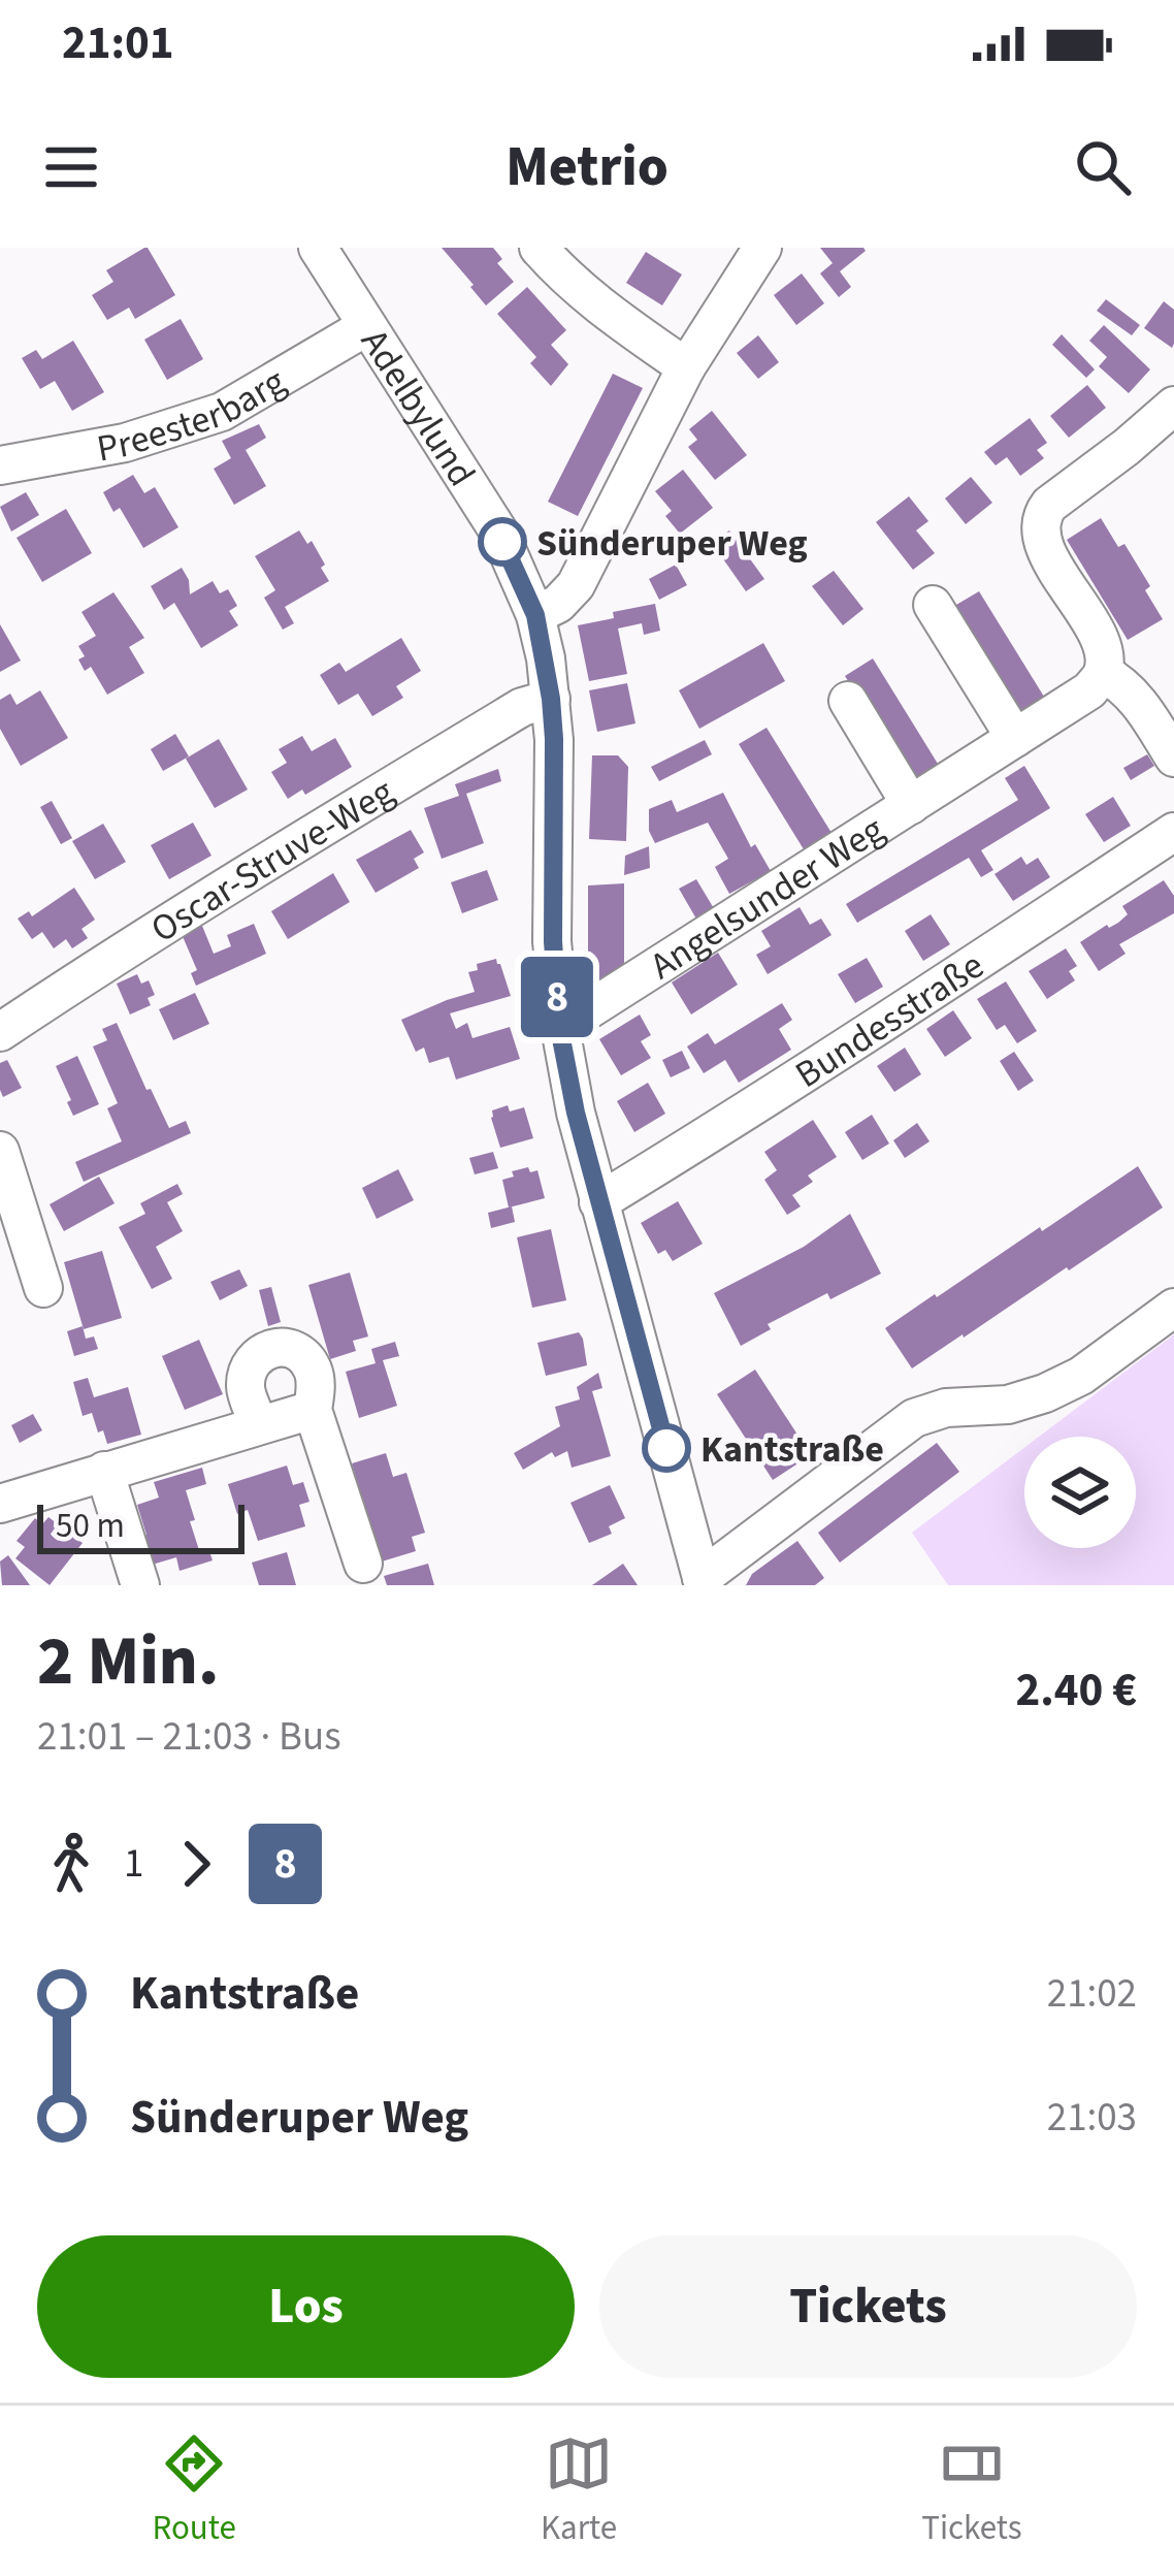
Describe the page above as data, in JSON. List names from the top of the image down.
{
  "streets": {
    "street": [
      "Adelbylund",
      "Preesterbarg",
      "Oscar-Struve-Weg",
      "Angelsunder Weg",
      "Bundesstraße"
    ]
  },
  "crossings": [
    ["Adelbylund", "Preesterbarg"],
    ["Adelbylund", "Oscar-Struve-Weg"],
    ["Adelbylund", "Angelsunder Weg"],
    ["Adelbylund", "Bundesstraße"]
  ],
  "places": ["Sünderuper Weg", "Kantstraße"],
  "lines": ["bus line 8"],
  "scale_bar": "50 m",
  "page": {
    "status": "21:01",
    "header": "Metrio",
    "on_map": "8",
    "scale": "50 m",
    "heading": ["2 Min.", "21:01 – 21:03 · Bus", "2.40 €"],
    "legs": ["1", "8"],
    "list": [
      {
        "name": "Kantstraße",
        "value": "21:02"
      },
      {
        "name": "Sünderuper Weg",
        "value": "21:03"
      }
    ],
    "buttons": ["Los", "Tickets"],
    "tabs": ["Route", "Karte", "Tickets"]
  }
}
